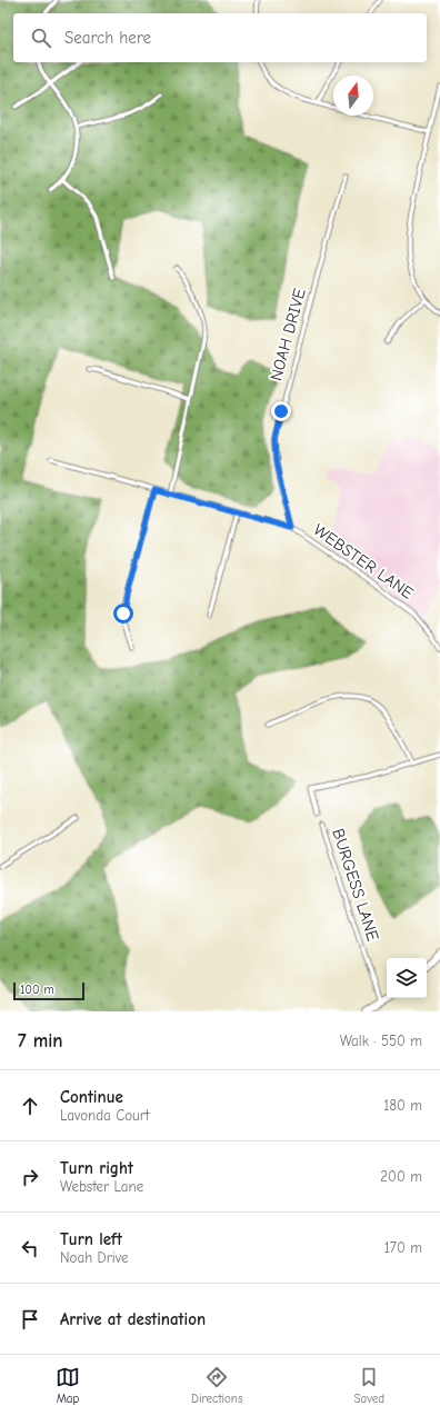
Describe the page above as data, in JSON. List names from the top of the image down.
{
  "streets": {
    "street": ["NOAH DRIVE", "WEBSTER LANE", "BURGESS LANE"]
  },
  "crossings": [
    ["NOAH DRIVE", "WEBSTER LANE"]
  ],
  "scale_bar": "100 m",
  "north": "top",
  "page": {
    "search": "Search here",
    "scale": "100 m",
    "heading": ["7 min", "Walk · 550 m"],
    "list": [
      ["Continue", "Lavonda Court", "180 m"],
      ["Turn right", "Webster Lane", "200 m"],
      ["Turn left", "Noah Drive", "170 m"],
      "Arrive at destination"
    ],
    "nav": ["Map", "Directions", "Saved"]
  }
}
